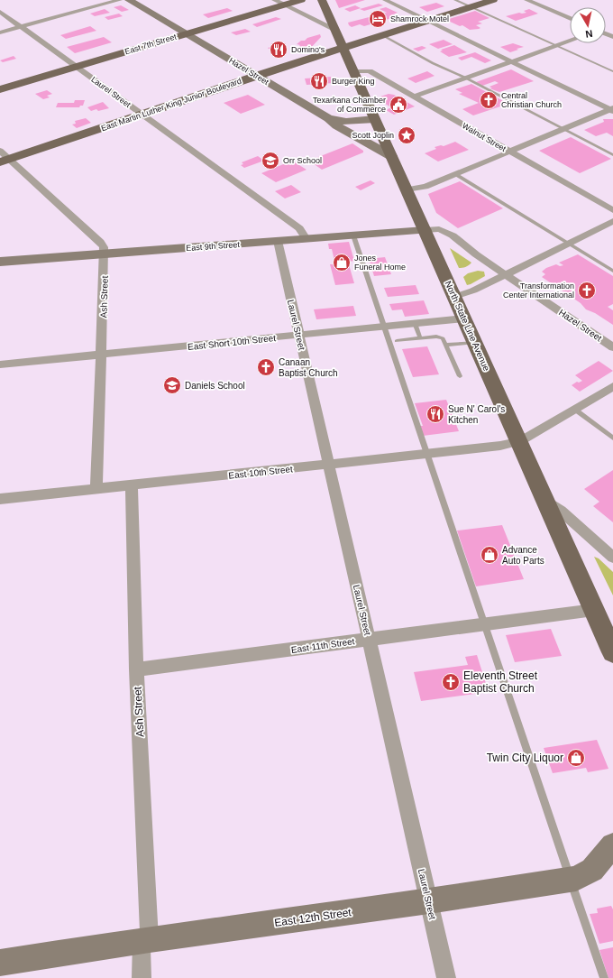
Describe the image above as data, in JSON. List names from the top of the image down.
{
  "streets": {
    "main road": ["East 7th Street", "East Martin Luther King Junior Boulevard", "North State Line Avenue"],
    "street": [
      "Hazel Street",
      "Laurel Street",
      "Walnut Street",
      "East 9th Street",
      "Ash Street",
      "East Short 10th Street",
      "East 10th Street",
      "East 11th Street",
      "East 12th Street"
    ]
  },
  "crossings": [
    ["East 7th Street", "Hazel Street"],
    ["East 7th Street", "Laurel Street"],
    ["Hazel Street", "East Martin Luther King Junior Boulevard"],
    ["Hazel Street", "East 9th Street"],
    ["Hazel Street", "North State Line Avenue"],
    ["Laurel Street", "East Martin Luther King Junior Boulevard"],
    ["Laurel Street", "East 9th Street"],
    ["Laurel Street", "East Short 10th Street"],
    ["Laurel Street", "East 10th Street"],
    ["Laurel Street", "East 11th Street"],
    ["Laurel Street", "East 12th Street"],
    ["East Martin Luther King Junior Boulevard", "Ash Street"],
    ["East Martin Luther King Junior Boulevard", "North State Line Avenue"],
    ["Walnut Street", "North State Line Avenue"],
    ["East 9th Street", "Ash Street"],
    ["East 9th Street", "North State Line Avenue"],
    ["Ash Street", "East Short 10th Street"],
    ["Ash Street", "East 10th Street"],
    ["Ash Street", "East 11th Street"],
    ["Ash Street", "East 12th Street"],
    ["North State Line Avenue", "East Short 10th Street"],
    ["North State Line Avenue", "East 10th Street"],
    ["North State Line Avenue", "East 11th Street"]
  ],
  "places": {
    "hotel": ["Shamrock Motel"],
    "restaurant": ["Domino's", "Burger King", "Sue N' Carol's Kitchen"],
    "church": [
      "Central Christian Church",
      "Transformation Center International",
      "Canaan Baptist Church",
      "Eleventh Street Baptist Church"
    ],
    "public building": ["Texarkana Chamber of Commerce"],
    "place": ["Scott Joplin"],
    "school or university": ["Orr School", "Daniels School"],
    "shop": ["Jones Funeral Home", "Advance Auto Parts", "Twin City Liquor"]
  },
  "north": "bottom"
}
